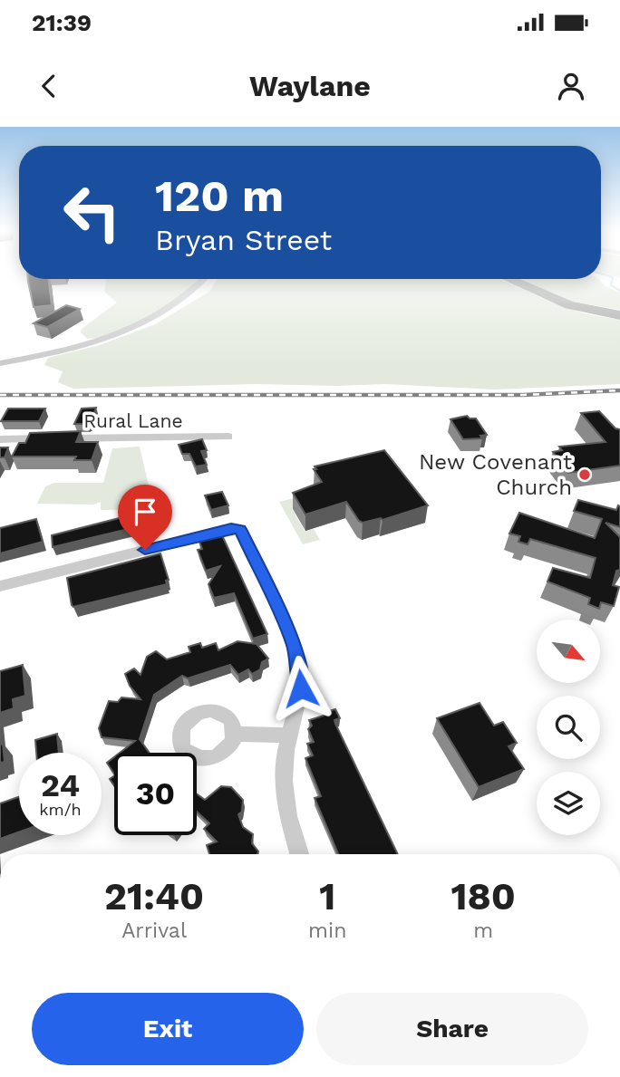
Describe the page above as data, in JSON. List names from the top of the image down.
{
  "streets": {
    "street": ["Rural Lane"]
  },
  "places": ["New Covenant Church"],
  "north": "bottom right",
  "page": {
    "status": "21:39",
    "header": "Waylane",
    "turn": ["120 m", "Bryan Street"],
    "speed": "24 km/h",
    "limit": "30",
    "eta": [
      "21:40",
      "Arrival",
      "1",
      "min",
      "180",
      "m"
    ],
    "buttons": ["Exit", "Share"]
  }
}
